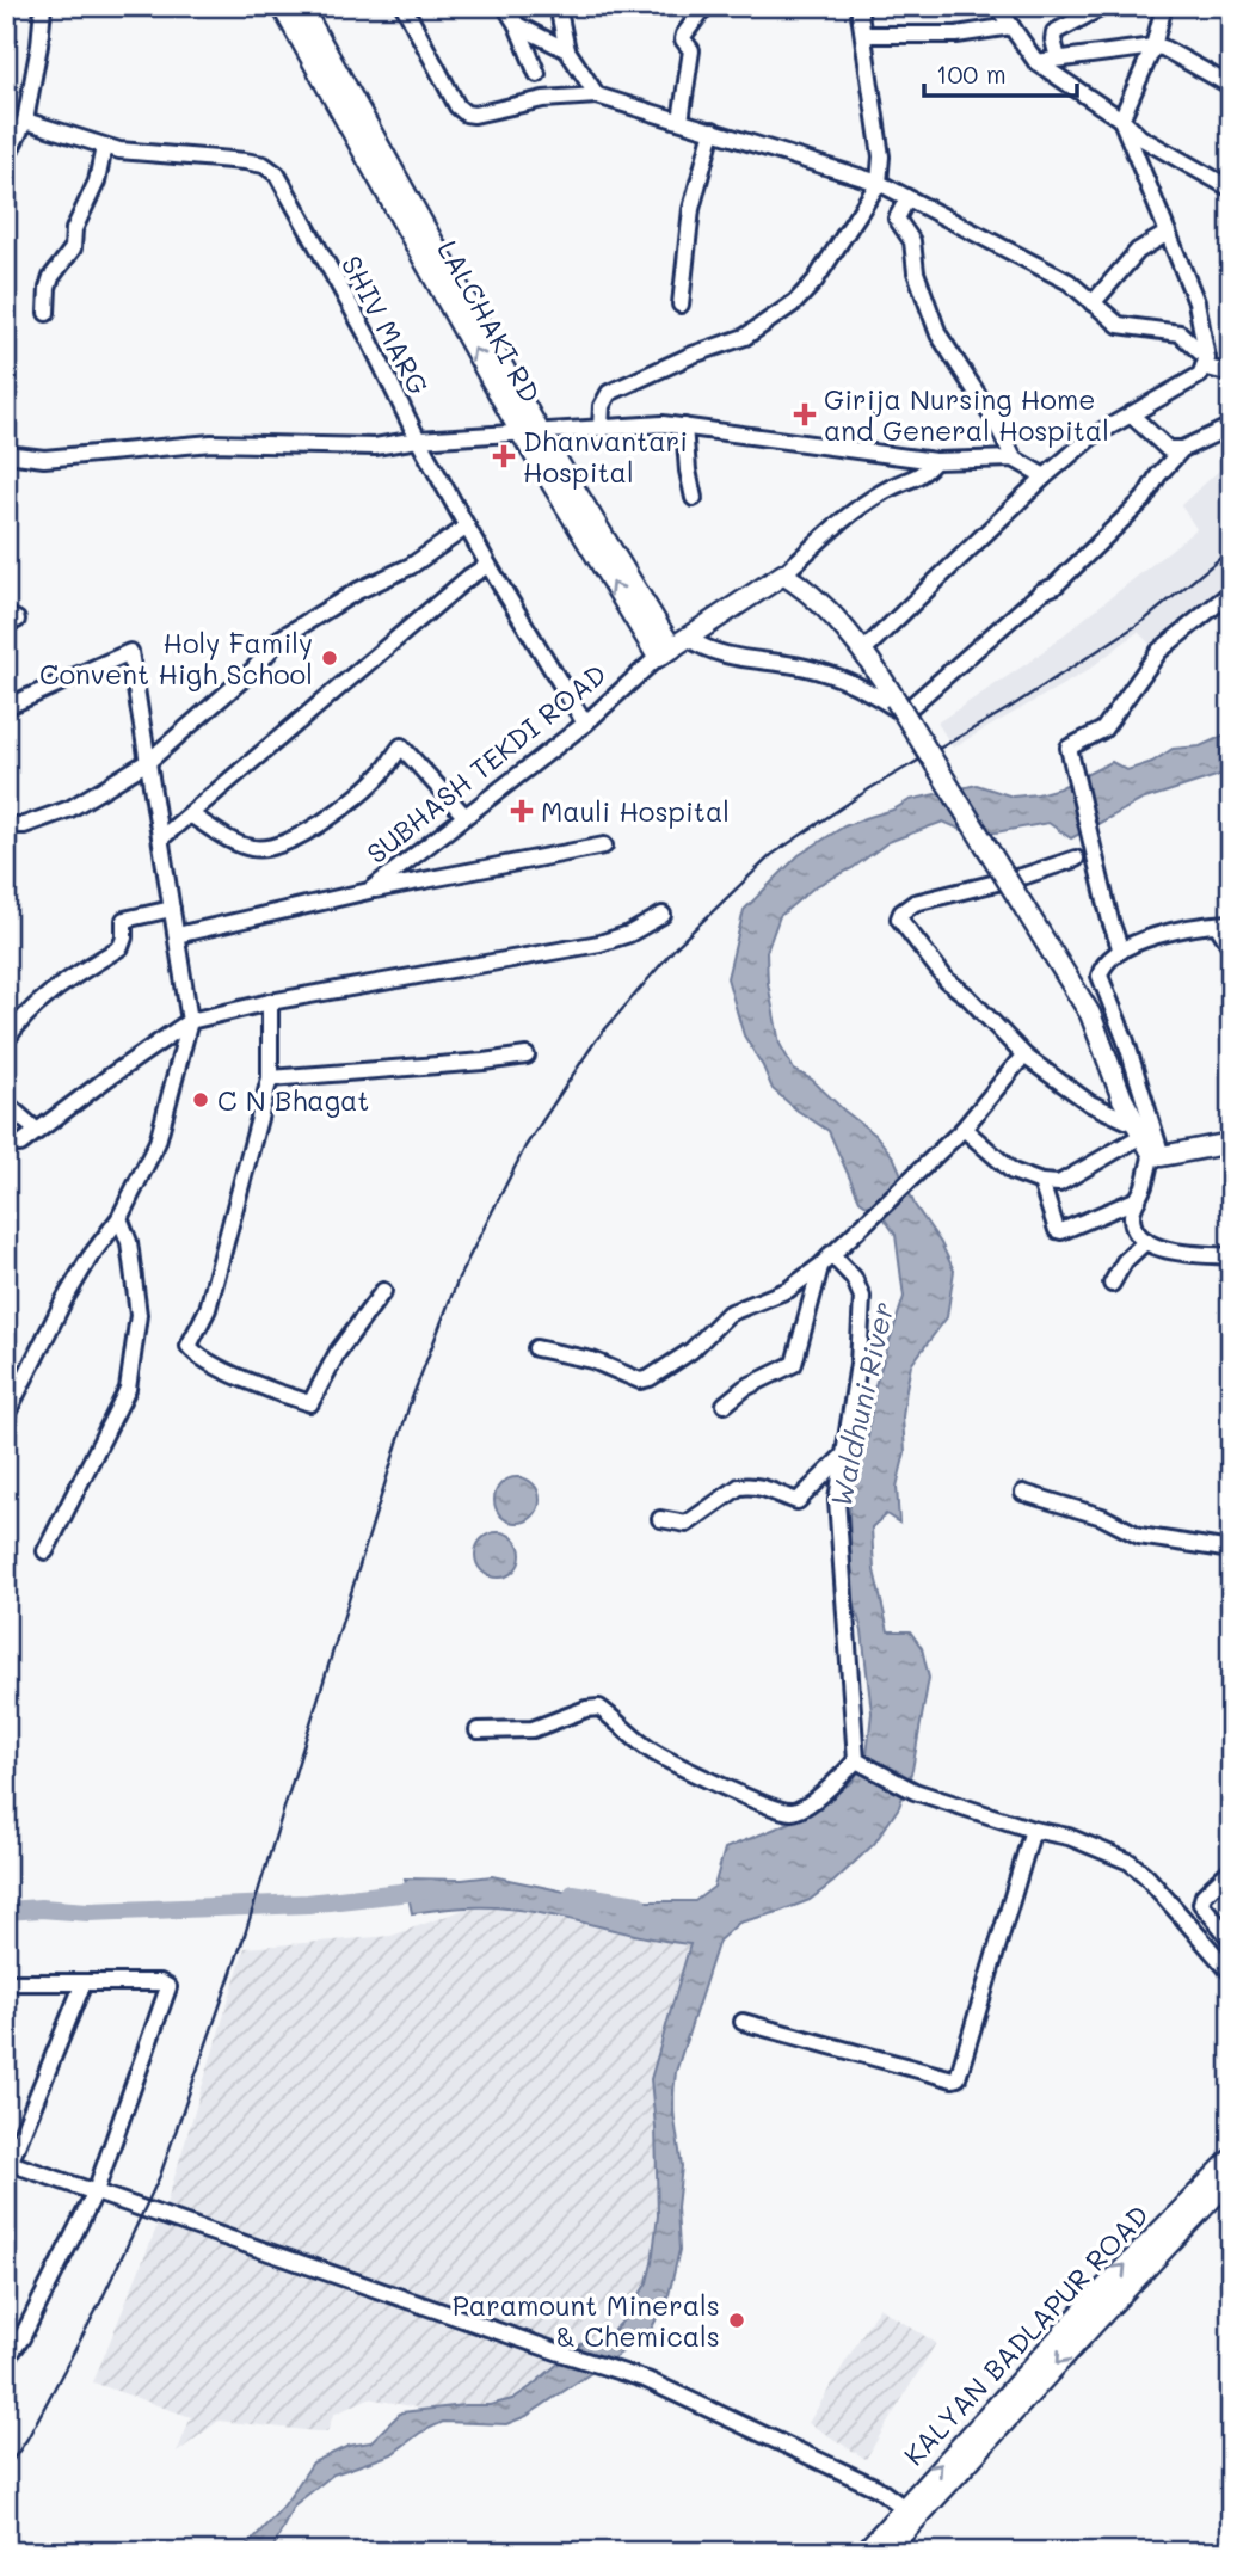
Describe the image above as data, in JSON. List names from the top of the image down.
{
  "streets": {
    "main road": ["LALCHAKI RD", "KALYAN BADLAPUR ROAD"],
    "street": ["SHIV MARG", "SUBHASH TEKDI ROAD"]
  },
  "crossings": [
    ["LALCHAKI RD", "SUBHASH TEKDI ROAD"],
    ["SHIV MARG", "SUBHASH TEKDI ROAD"]
  ],
  "water": ["Waldhuni River"],
  "places": {
    "health": ["Girija Nursing Home and General Hospital", "Dhanvantari Hospital", "Mauli Hospital"],
    "other": ["Holy Family Convent High School", "C N Bhagat", "Paramount Minerals & Chemicals"]
  },
  "scale_bar": "100 m"
}
